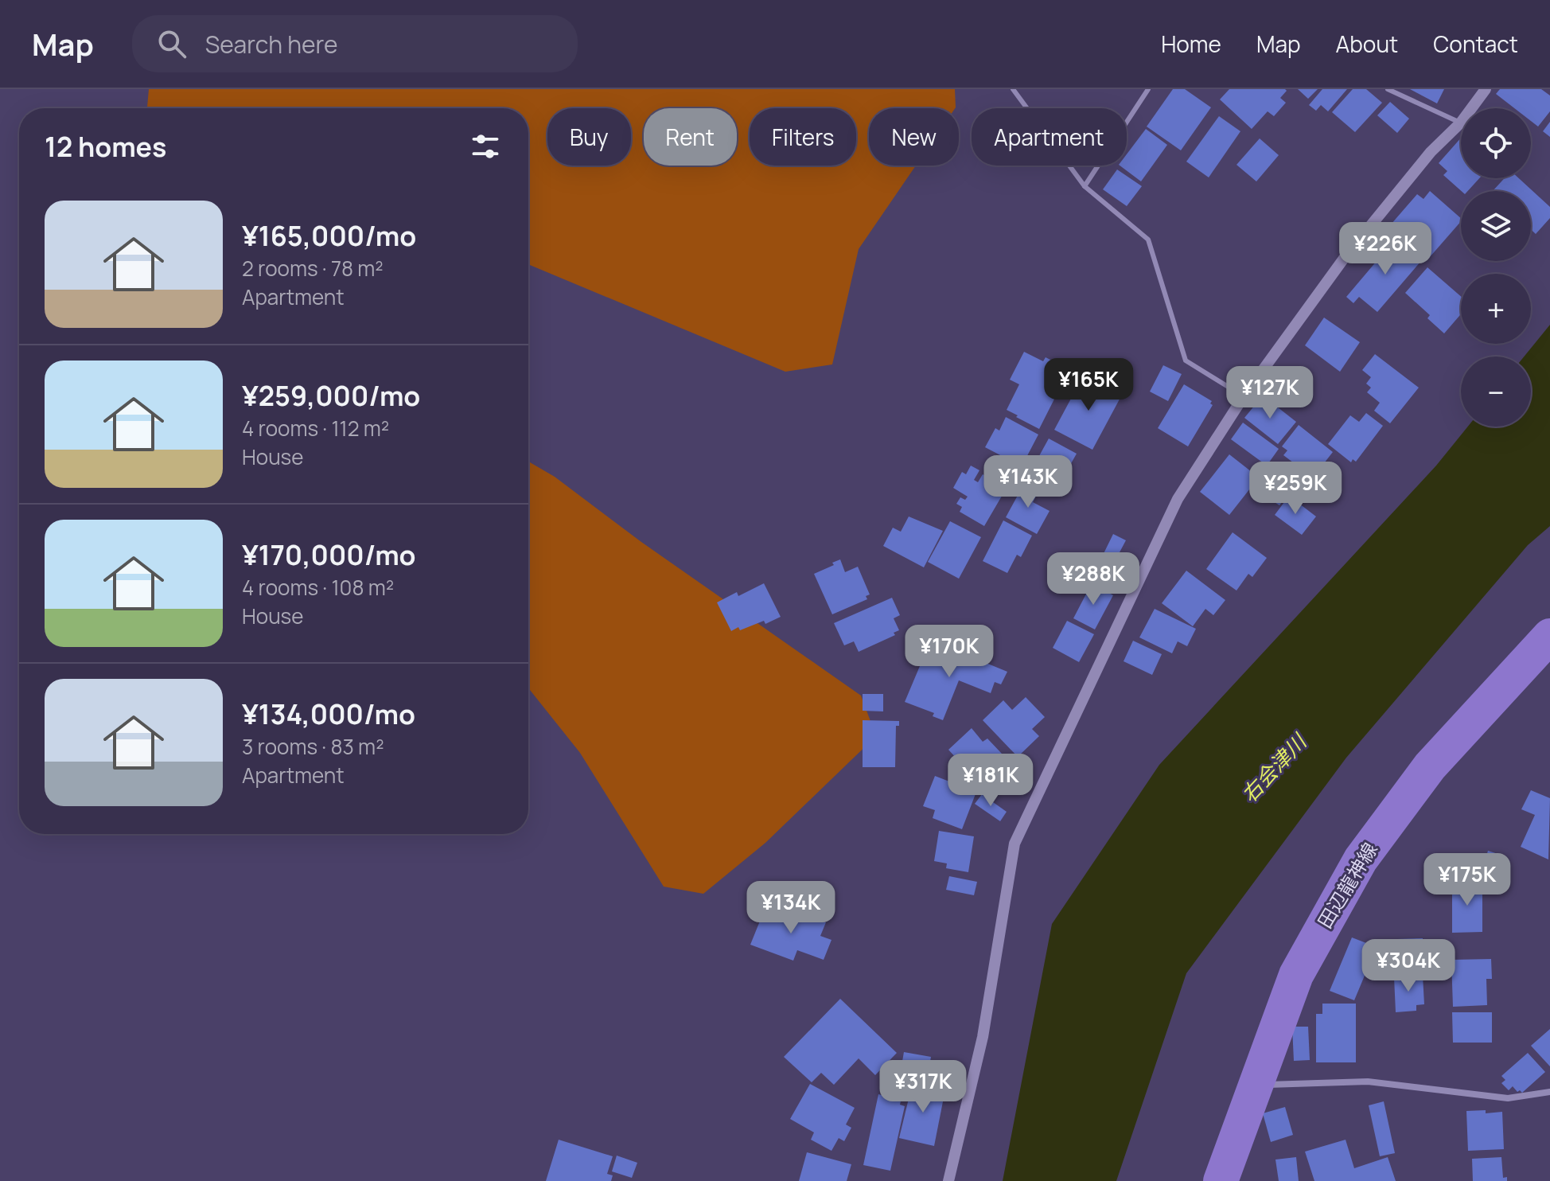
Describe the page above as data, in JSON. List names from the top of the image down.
{
  "streets": {
    "main road": ["田辺龍神線"]
  },
  "water": ["右会津川"],
  "page": {
    "header": "Map",
    "search": "Search here",
    "nav": [
      "Home",
      "Map",
      "About",
      "Contact"
    ],
    "map_buttons": ["+", "−"],
    "chip": [
      "Buy",
      "Rent",
      "Filters",
      "New",
      "Apartment"
    ],
    "heading": "12 homes",
    "list": [
      {
        "name": "¥165,000/mo",
        "note": "2 rooms · 78 m² · Apartment"
      },
      {
        "name": "¥259,000/mo",
        "note": "4 rooms · 112 m² · House"
      },
      {
        "name": "¥170,000/mo",
        "note": "4 rooms · 108 m² · House"
      },
      {
        "name": "¥134,000/mo",
        "note": "3 rooms · 83 m² · Apartment"
      }
    ],
    "price": [
      "¥226K",
      "¥165K",
      "¥127K",
      "¥143K",
      "¥259K",
      "¥288K",
      "¥170K",
      "¥181K",
      "¥175K",
      "¥134K",
      "¥304K",
      "¥317K"
    ]
  }
}
